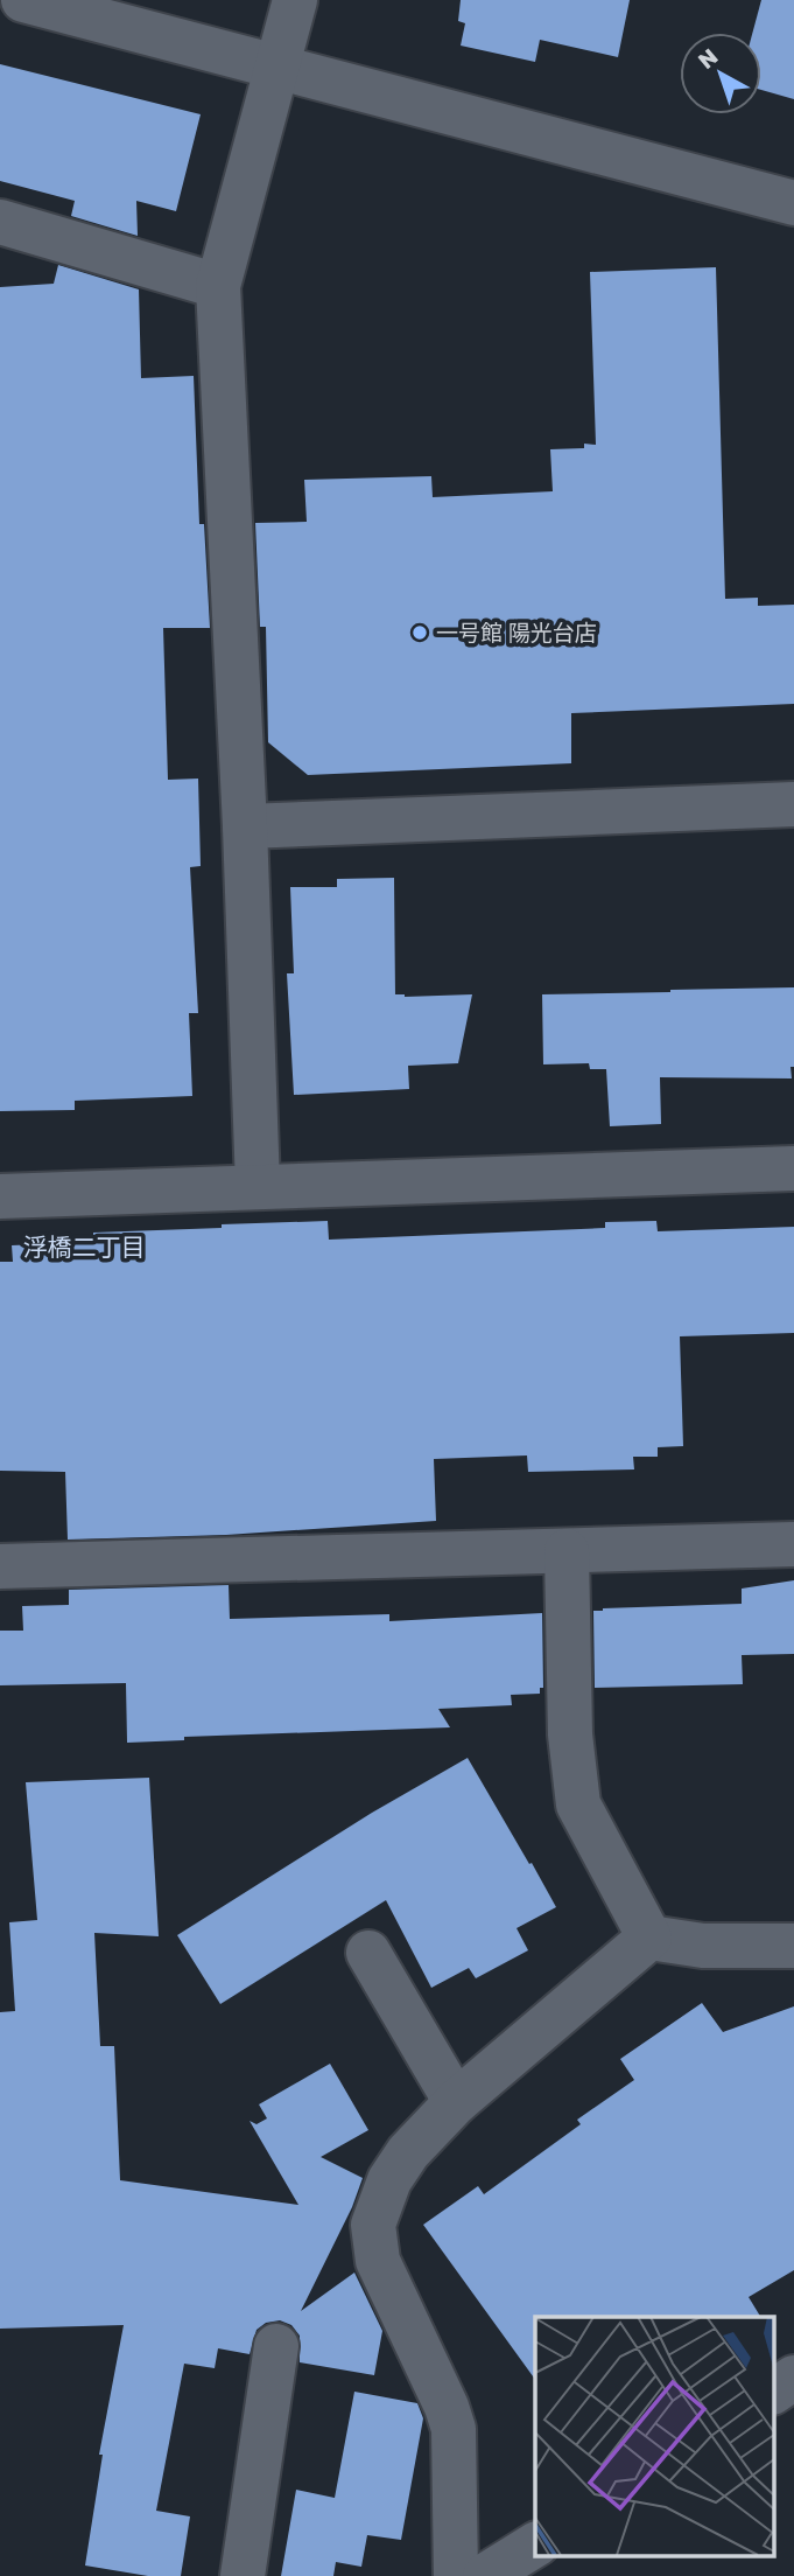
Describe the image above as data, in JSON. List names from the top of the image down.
{
  "districts": ["浮橋二丁目"],
  "places": ["一号館 陽光台店"],
  "north": "top left"
}
